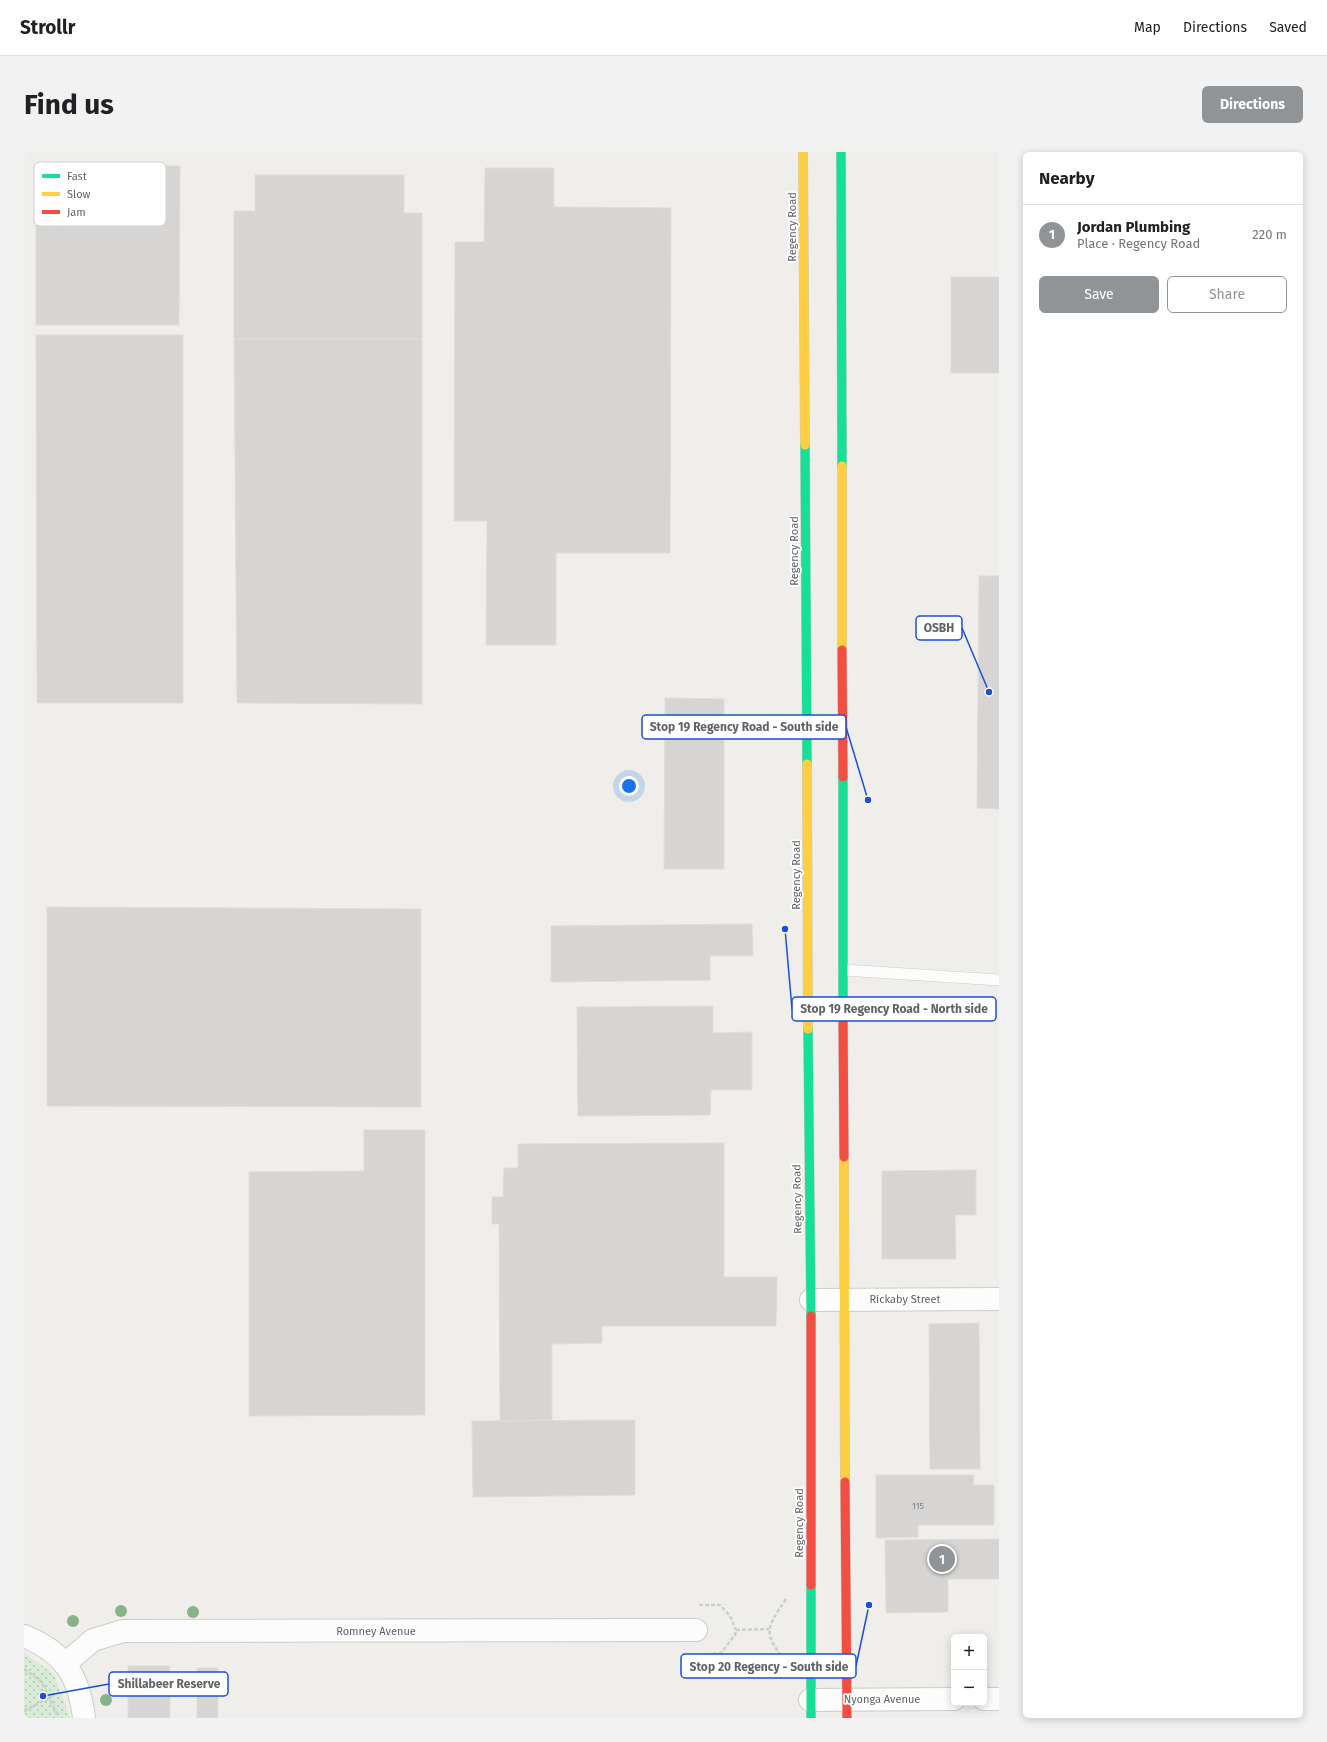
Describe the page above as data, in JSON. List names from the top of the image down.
{
  "streets": {
    "main road": ["Regency Road"],
    "street": ["Rickaby Street", "Romney Avenue", "Nyonga Avenue"]
  },
  "crossings": [
    ["Regency Road", "Rickaby Street"],
    ["Regency Road", "Nyonga Avenue"]
  ],
  "places": [
    "OSBH",
    "Stop 19 Regency Road - South side",
    "Stop 19 Regency Road - North side",
    "Stop 20 Regency - South side",
    "Shillabeer Reserve"
  ],
  "house_numbers": ["115"],
  "legend": ["Fast", "Slow", "Jam"],
  "page": {
    "header": "Strollr",
    "nav": ["Map", "Directions", "Saved"],
    "buttons": [
      "Directions",
      ["Save", "Share"]
    ],
    "title": "Find us",
    "heading": "Nearby",
    "list": [
      {
        "mark": "1",
        "name": "Jordan Plumbing",
        "note": "Place · Regency Road",
        "value": "220 m"
      }
    ],
    "pins": "1",
    "map_buttons": ["+", "−"]
  }
}
